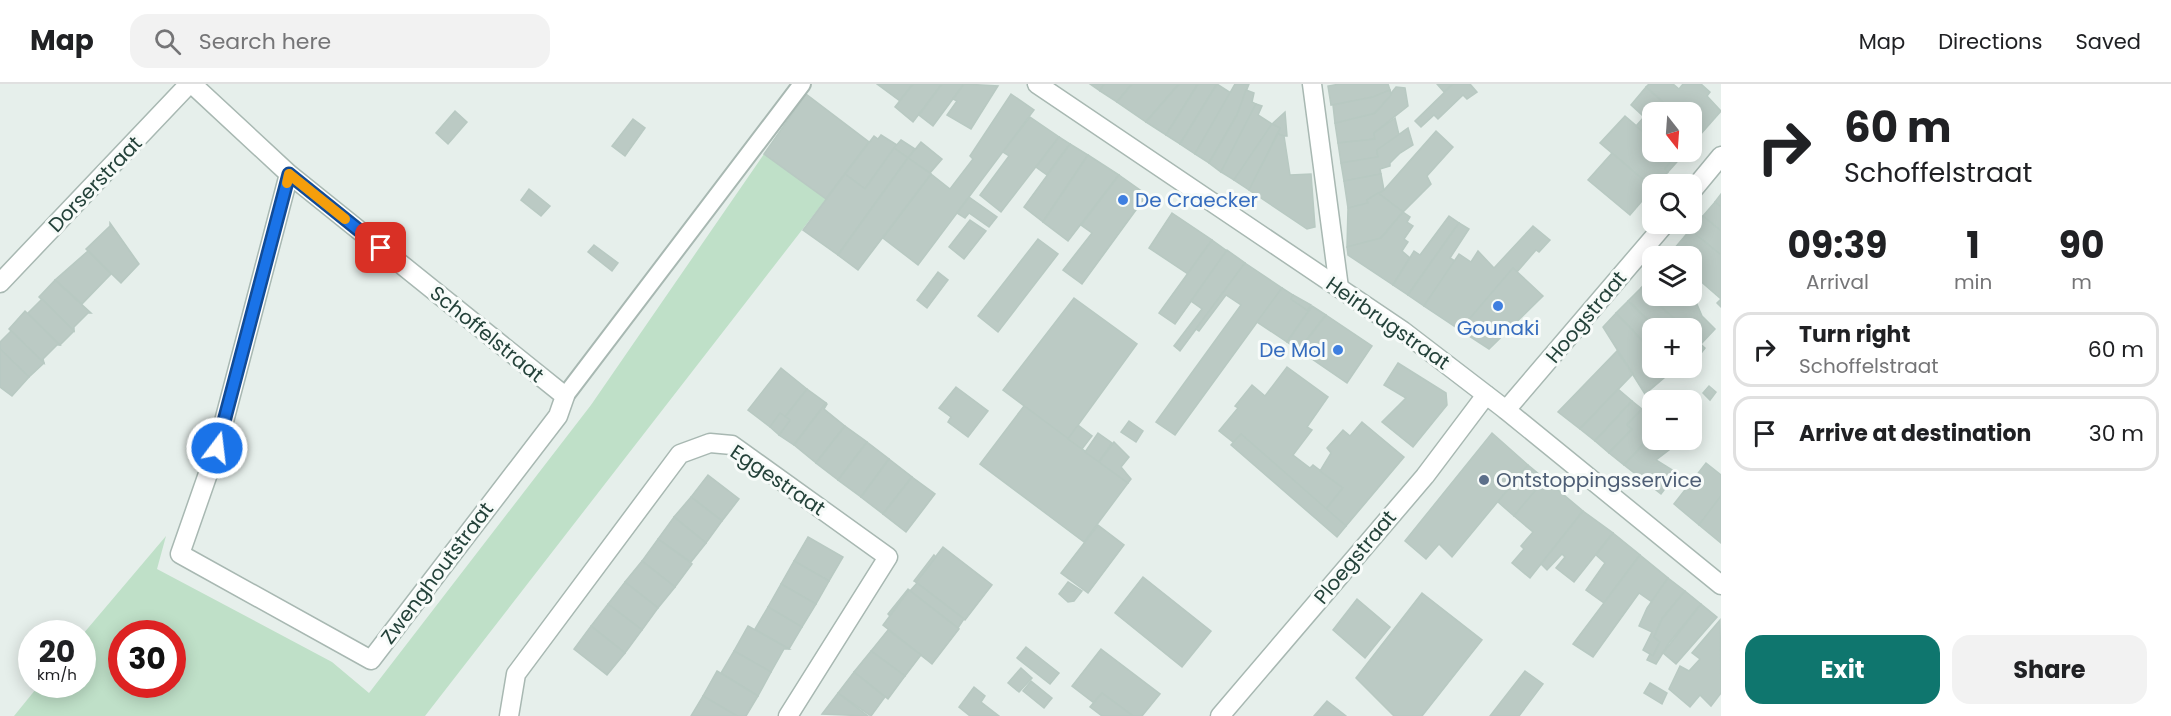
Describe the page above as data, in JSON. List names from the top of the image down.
{
  "streets": {
    "street": [
      "Dorserstraat",
      "Hoogstraat",
      "Heirbrugstraat",
      "Schoffelstraat",
      "Eggestraat",
      "Ploegstraat",
      "Zwenghoutstraat"
    ]
  },
  "crossings": [
    ["Dorserstraat", "Schoffelstraat"],
    ["Hoogstraat", "Heirbrugstraat"],
    ["Heirbrugstraat", "Ploegstraat"],
    ["Schoffelstraat", "Zwenghoutstraat"]
  ],
  "places": [
    "De Craecker",
    "Gounaki",
    "De Mol",
    "Ontstoppingsservice"
  ],
  "north": "bottom",
  "page": {
    "header": "Map",
    "search": "Search here",
    "nav": ["Map", "Directions", "Saved"],
    "turn": ["60 m", "Schoffelstraat"],
    "map_buttons": ["+", "−"],
    "eta": [
      "09:39",
      "Arrival",
      "1",
      "min",
      "90",
      "m"
    ],
    "list": [
      {
        "name": "Turn right",
        "note": "Schoffelstraat",
        "value": "60 m"
      },
      {
        "name": "Arrive at destination",
        "value": "30 m"
      }
    ],
    "speed": "20 km/h",
    "limit": "30",
    "buttons": ["Exit", "Share"]
  }
}
